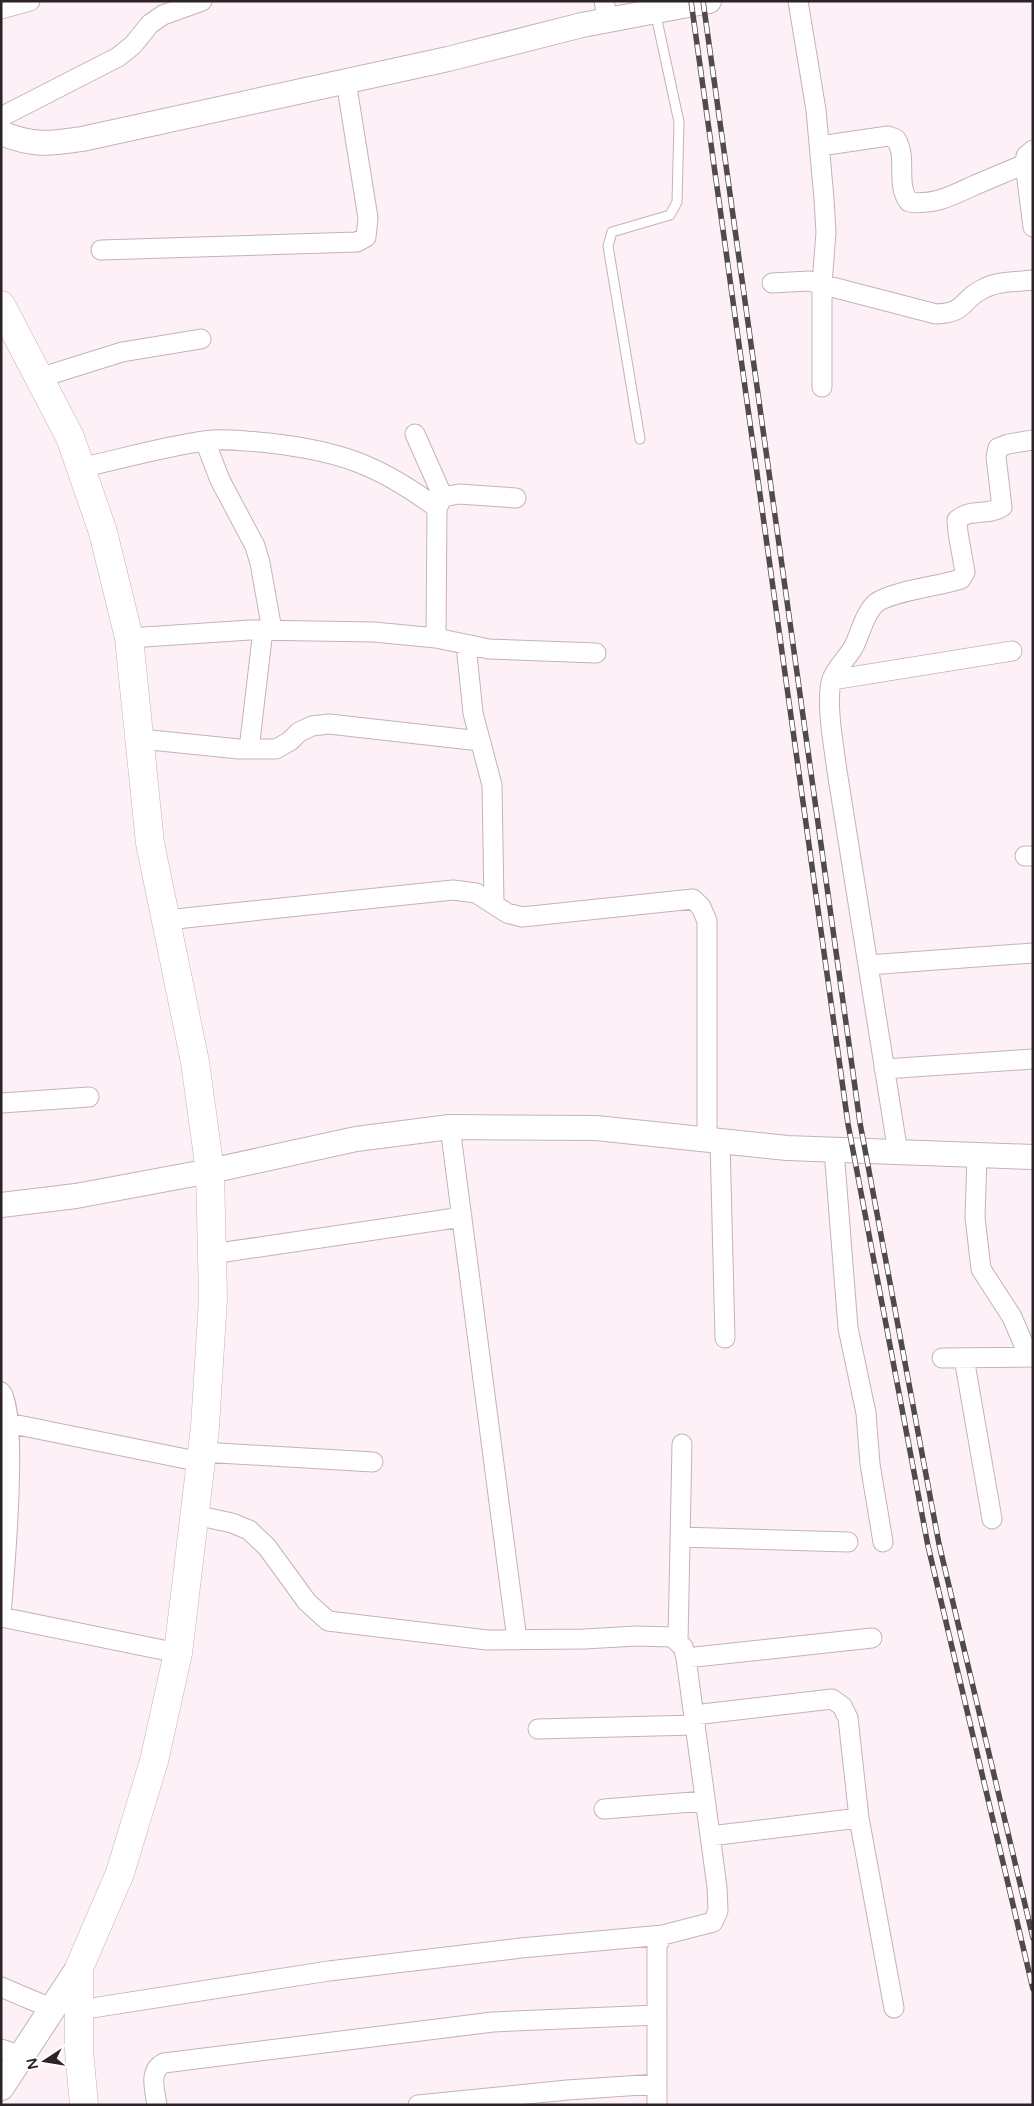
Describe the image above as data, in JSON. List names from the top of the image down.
{
  "north": "left"
}
